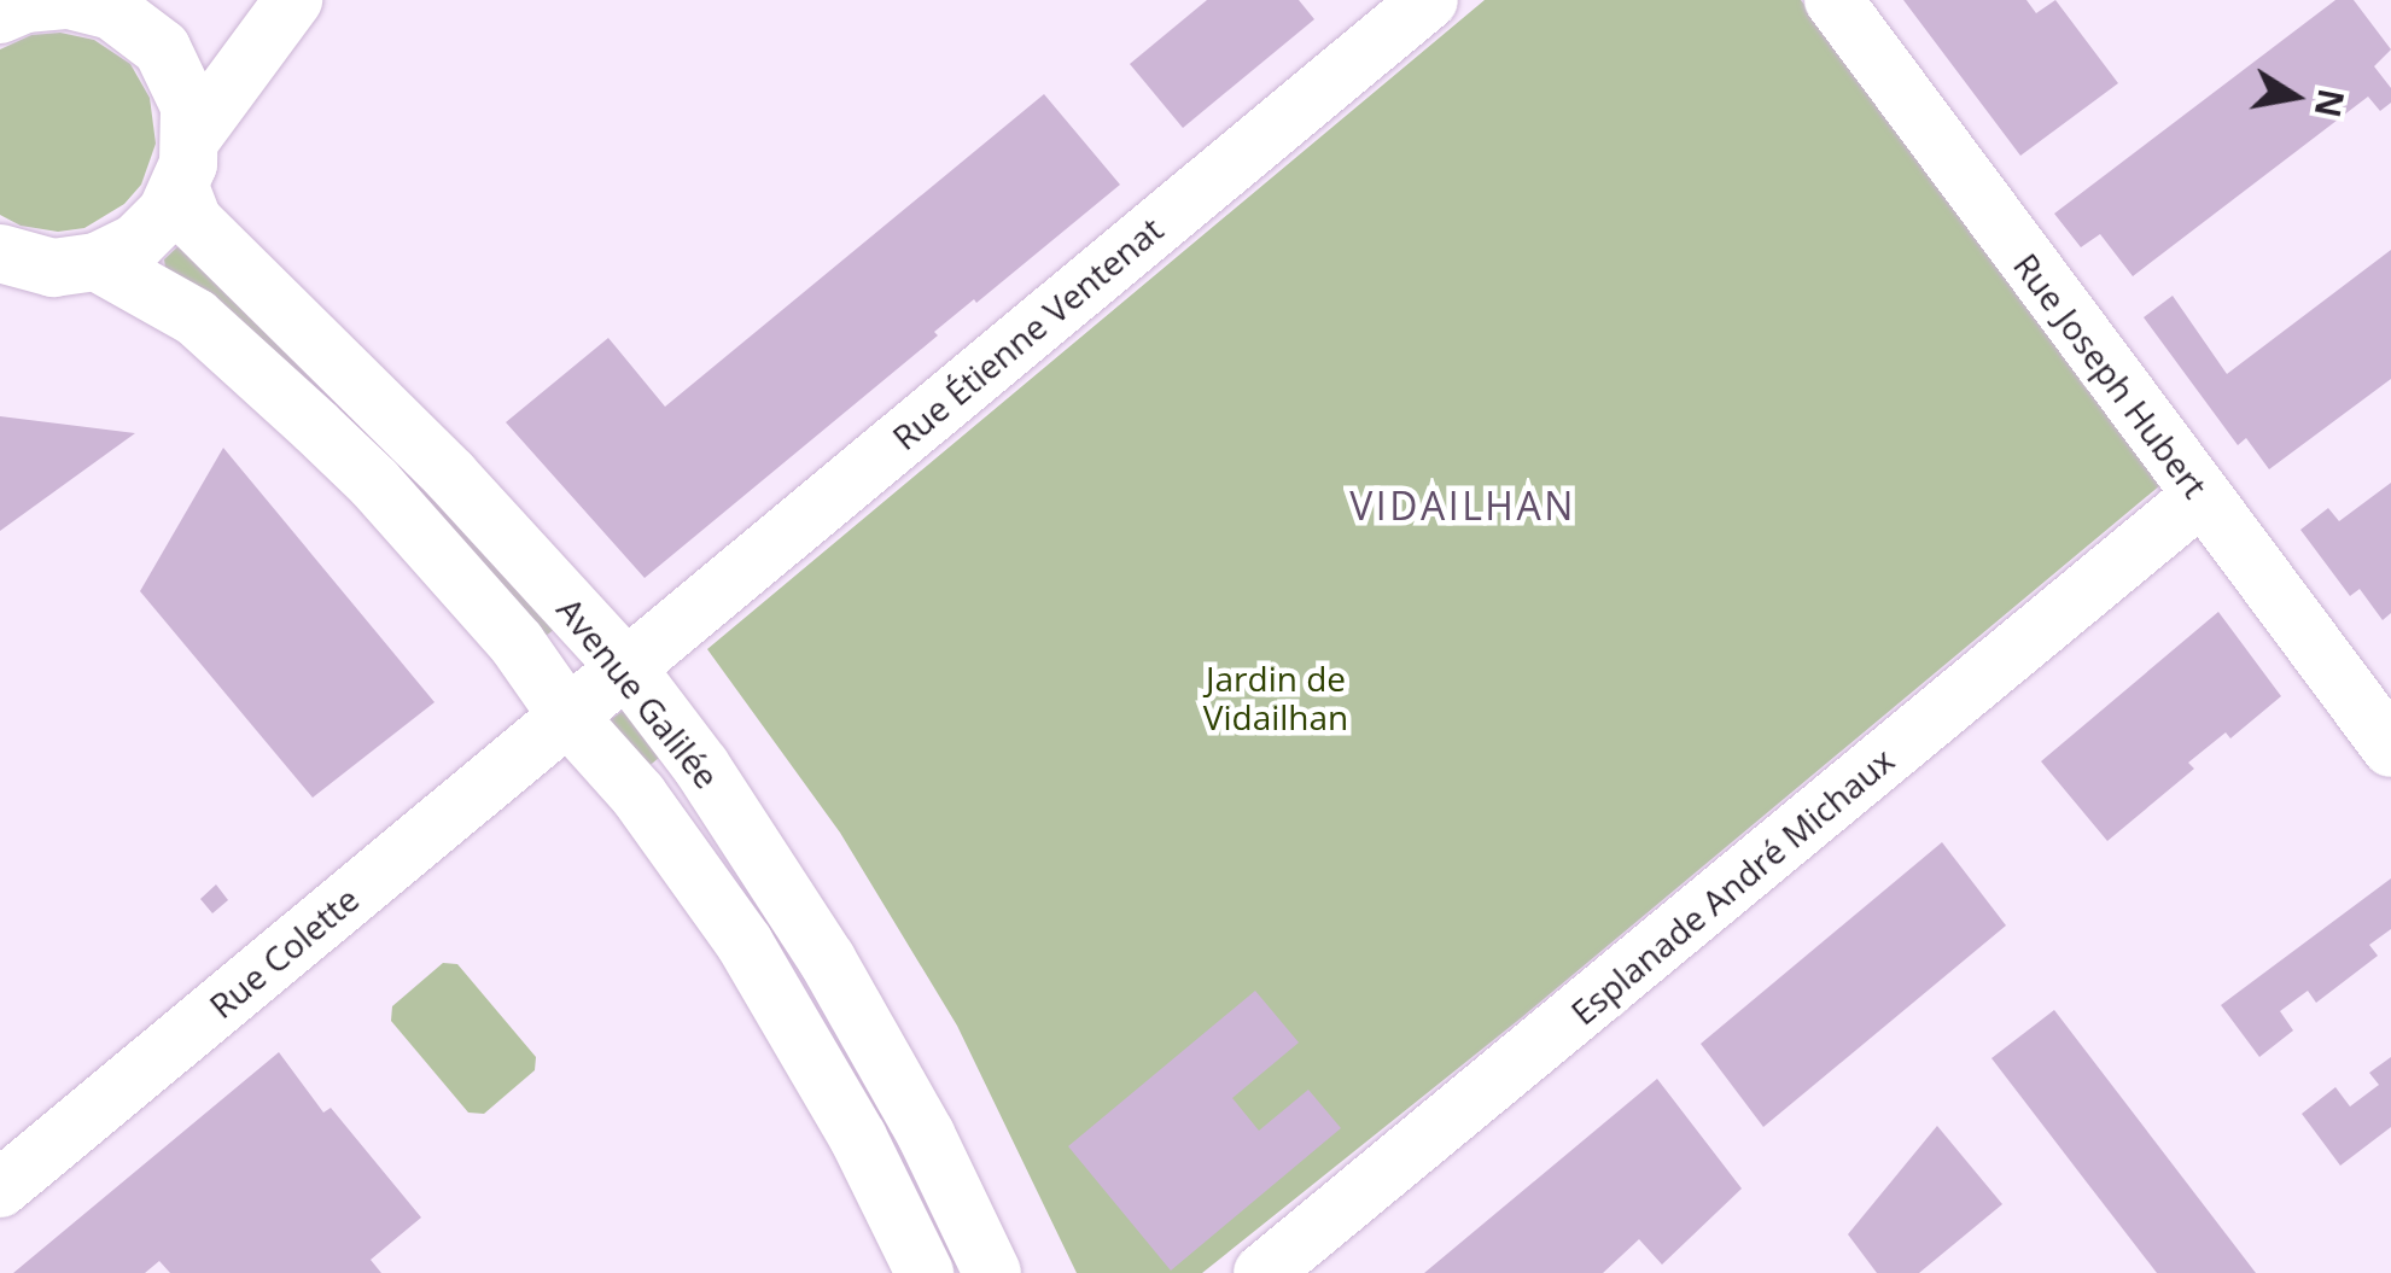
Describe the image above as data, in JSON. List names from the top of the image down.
{
  "streets": {
    "street": [
      "Rue Étienne Ventenat",
      "Rue Joseph Hubert",
      "Avenue Galilée",
      "Esplanade André Michaux",
      "Rue Colette"
    ]
  },
  "crossings": [
    ["Rue Étienne Ventenat", "Avenue Galilée"],
    ["Rue Étienne Ventenat", "Rue Colette"],
    ["Rue Joseph Hubert", "Esplanade André Michaux"],
    ["Avenue Galilée", "Rue Colette"]
  ],
  "districts": ["VIDAILHAN"],
  "parks": ["Jardin de Vidailhan"],
  "north": "right"
}
